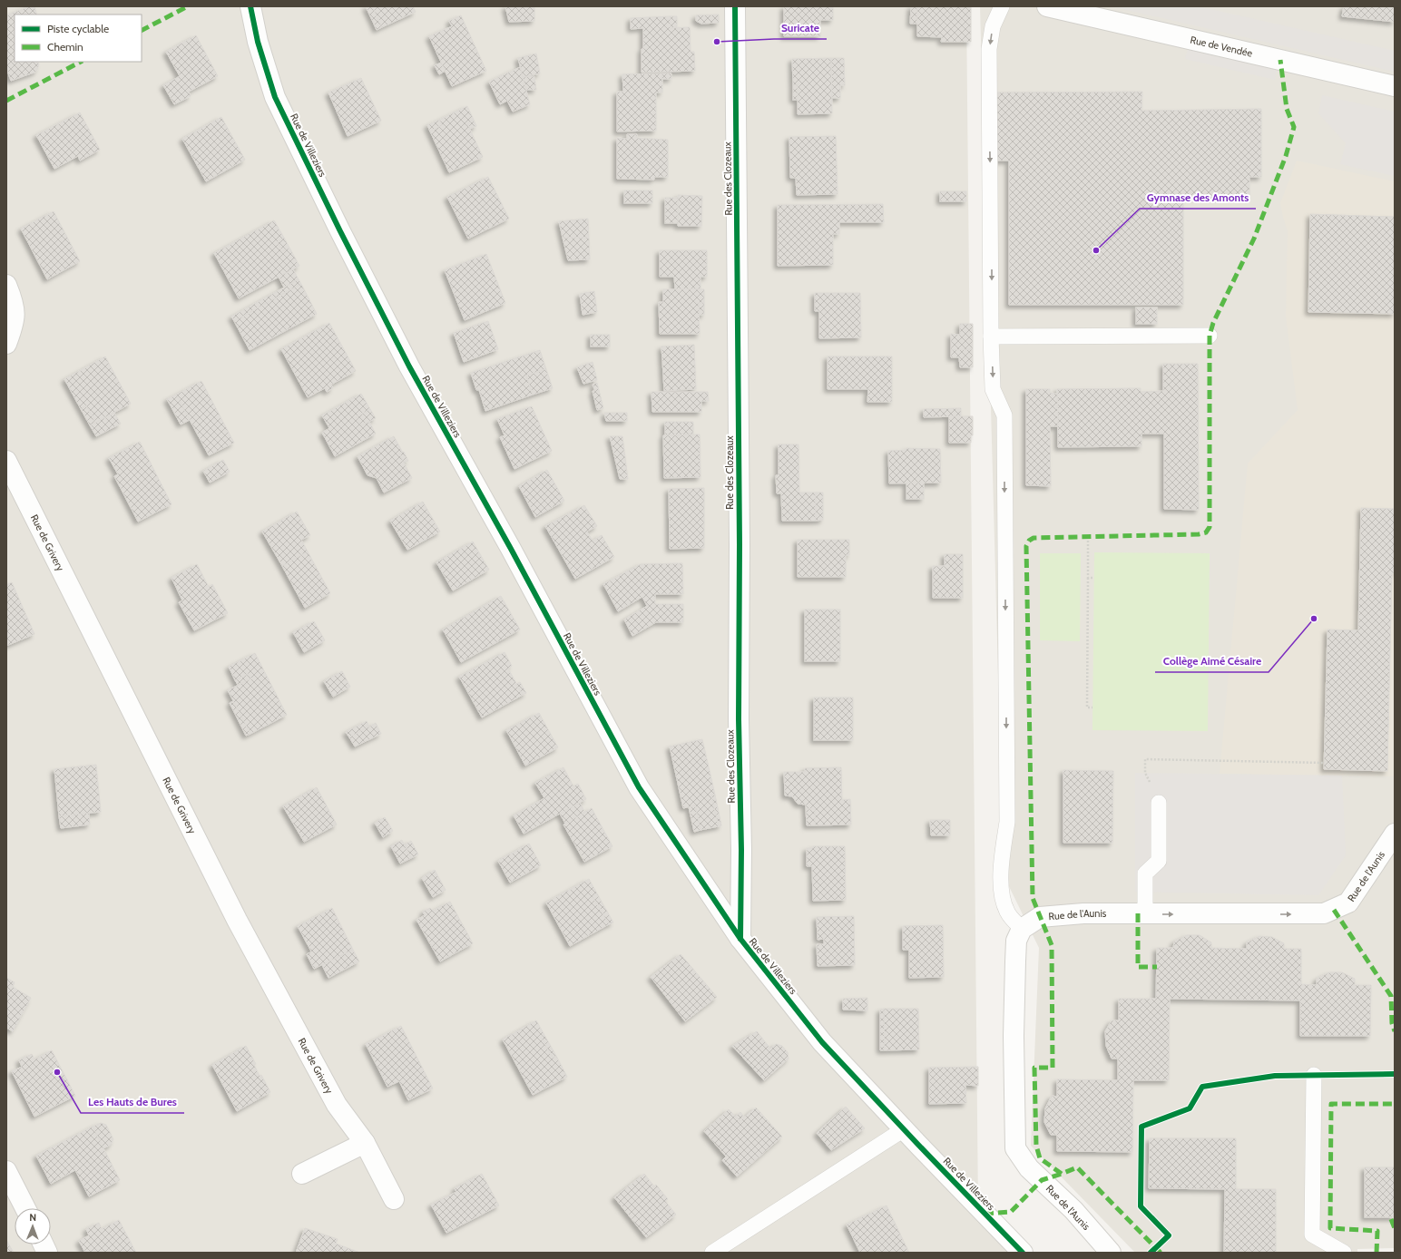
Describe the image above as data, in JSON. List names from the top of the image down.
{
  "streets": {
    "street": [
      "Rue de Vendée",
      "Rue de Villeziers",
      "Rue des Clozeaux",
      "Rue de Grivery",
      "Rue de l'Aunis"
    ]
  },
  "crossings": [
    ["Rue de Villeziers", "Rue des Clozeaux"]
  ],
  "places": [
    "Suricate",
    "Gymnase des Amonts",
    "Collège Aimé Césaire",
    "Les Hauts de Bures"
  ],
  "legend": ["Piste cyclable", "Chemin"],
  "north": "top"
}
